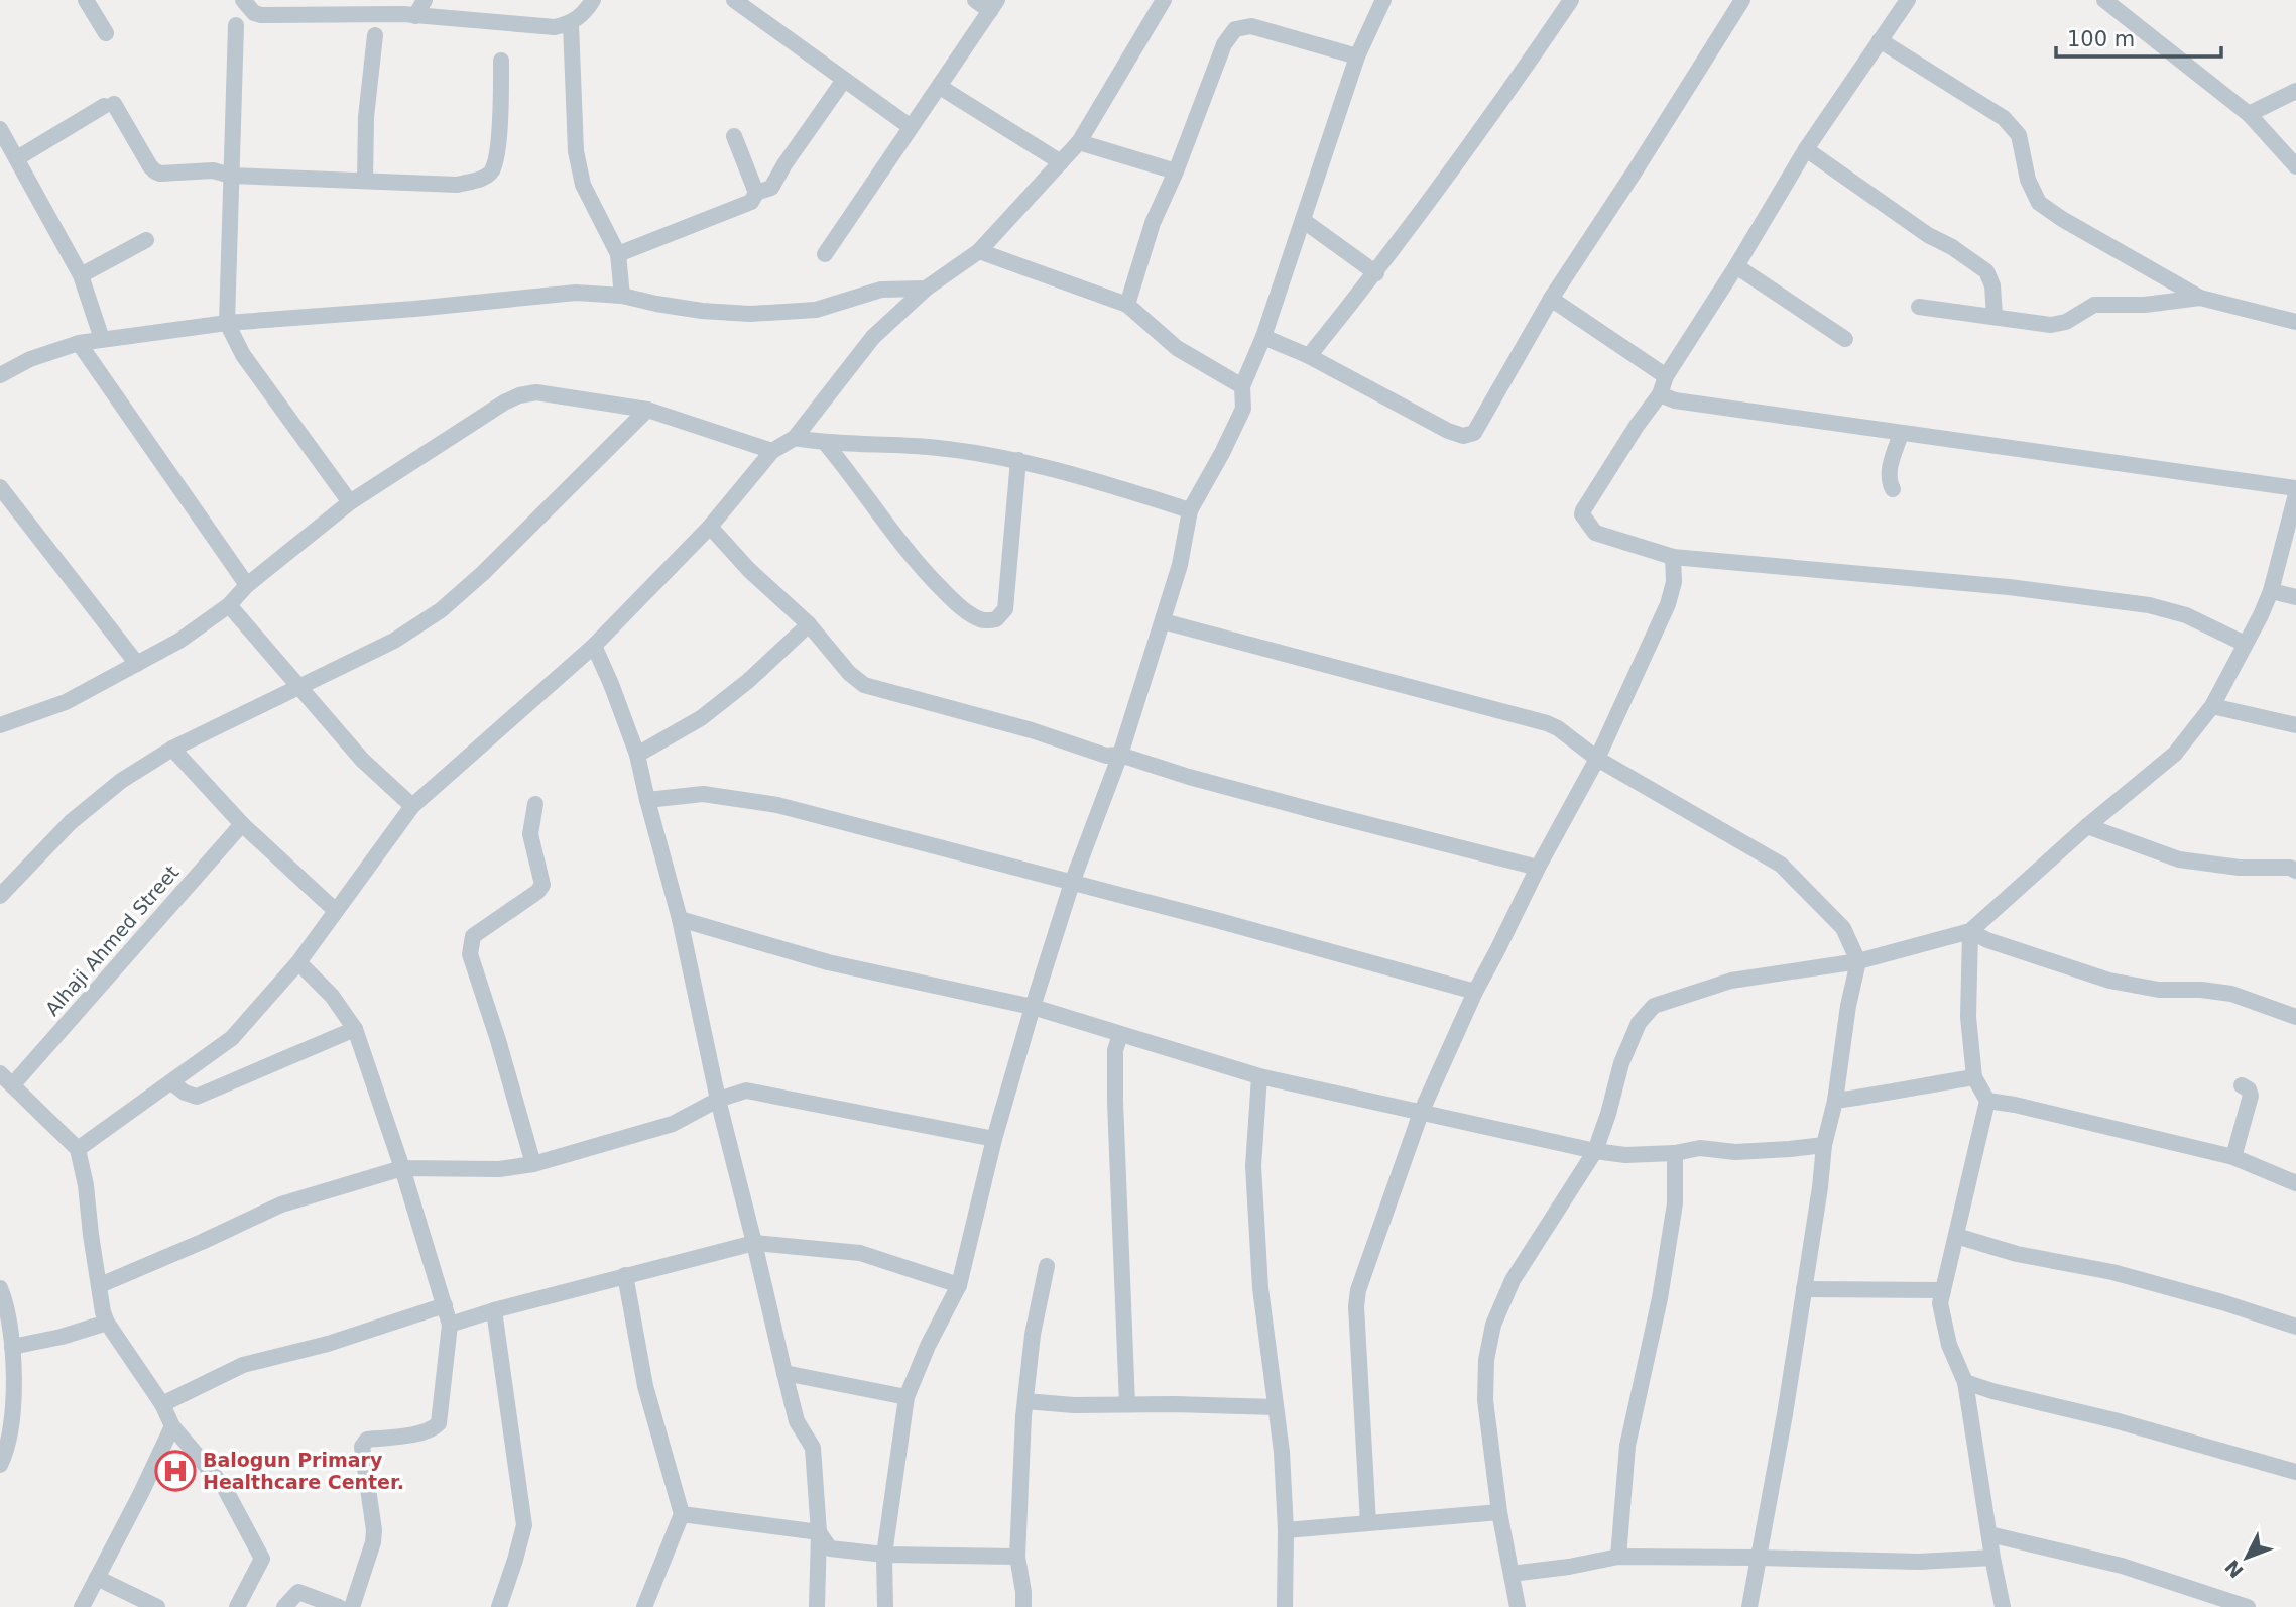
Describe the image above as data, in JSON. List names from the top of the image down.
{
  "streets": {
    "street": ["Alhaji Ahmed Street"]
  },
  "places": {
    "hospital": ["Balogun Primary Healthcare Center."]
  },
  "scale_bar": "100 m",
  "north": "bottom left"
}
